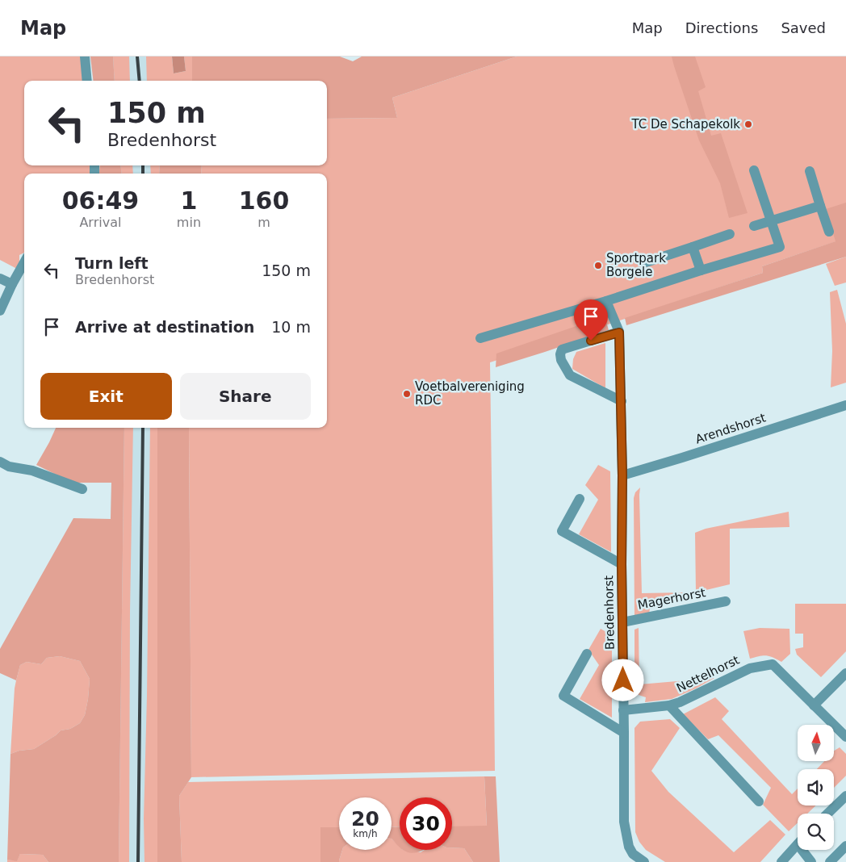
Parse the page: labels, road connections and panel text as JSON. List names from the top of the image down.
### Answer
{
  "streets": {
    "street": [
      "Arendshorst",
      "Magerhorst",
      "Bredenhorst",
      "Nettelhorst"
    ]
  },
  "crossings": [
    ["Arendshorst", "Bredenhorst"],
    ["Magerhorst", "Bredenhorst"],
    ["Bredenhorst", "Nettelhorst"]
  ],
  "places": ["TC De Schapekolk", "Sportpark Borgele", "Voetbalvereniging RDC"],
  "north": "top",
  "page": {
    "header": "Map",
    "nav": ["Map", "Directions", "Saved"],
    "turn": ["150 m", "Bredenhorst"],
    "eta": [
      "06:49",
      "Arrival",
      "1",
      "min",
      "160",
      "m"
    ],
    "list": [
      {
        "name": "Turn left",
        "note": "Bredenhorst",
        "value": "150 m"
      },
      {
        "name": "Arrive at destination",
        "value": "10 m"
      }
    ],
    "buttons": ["Exit", "Share"],
    "speed": "20 km/h",
    "limit": "30"
  }
}
